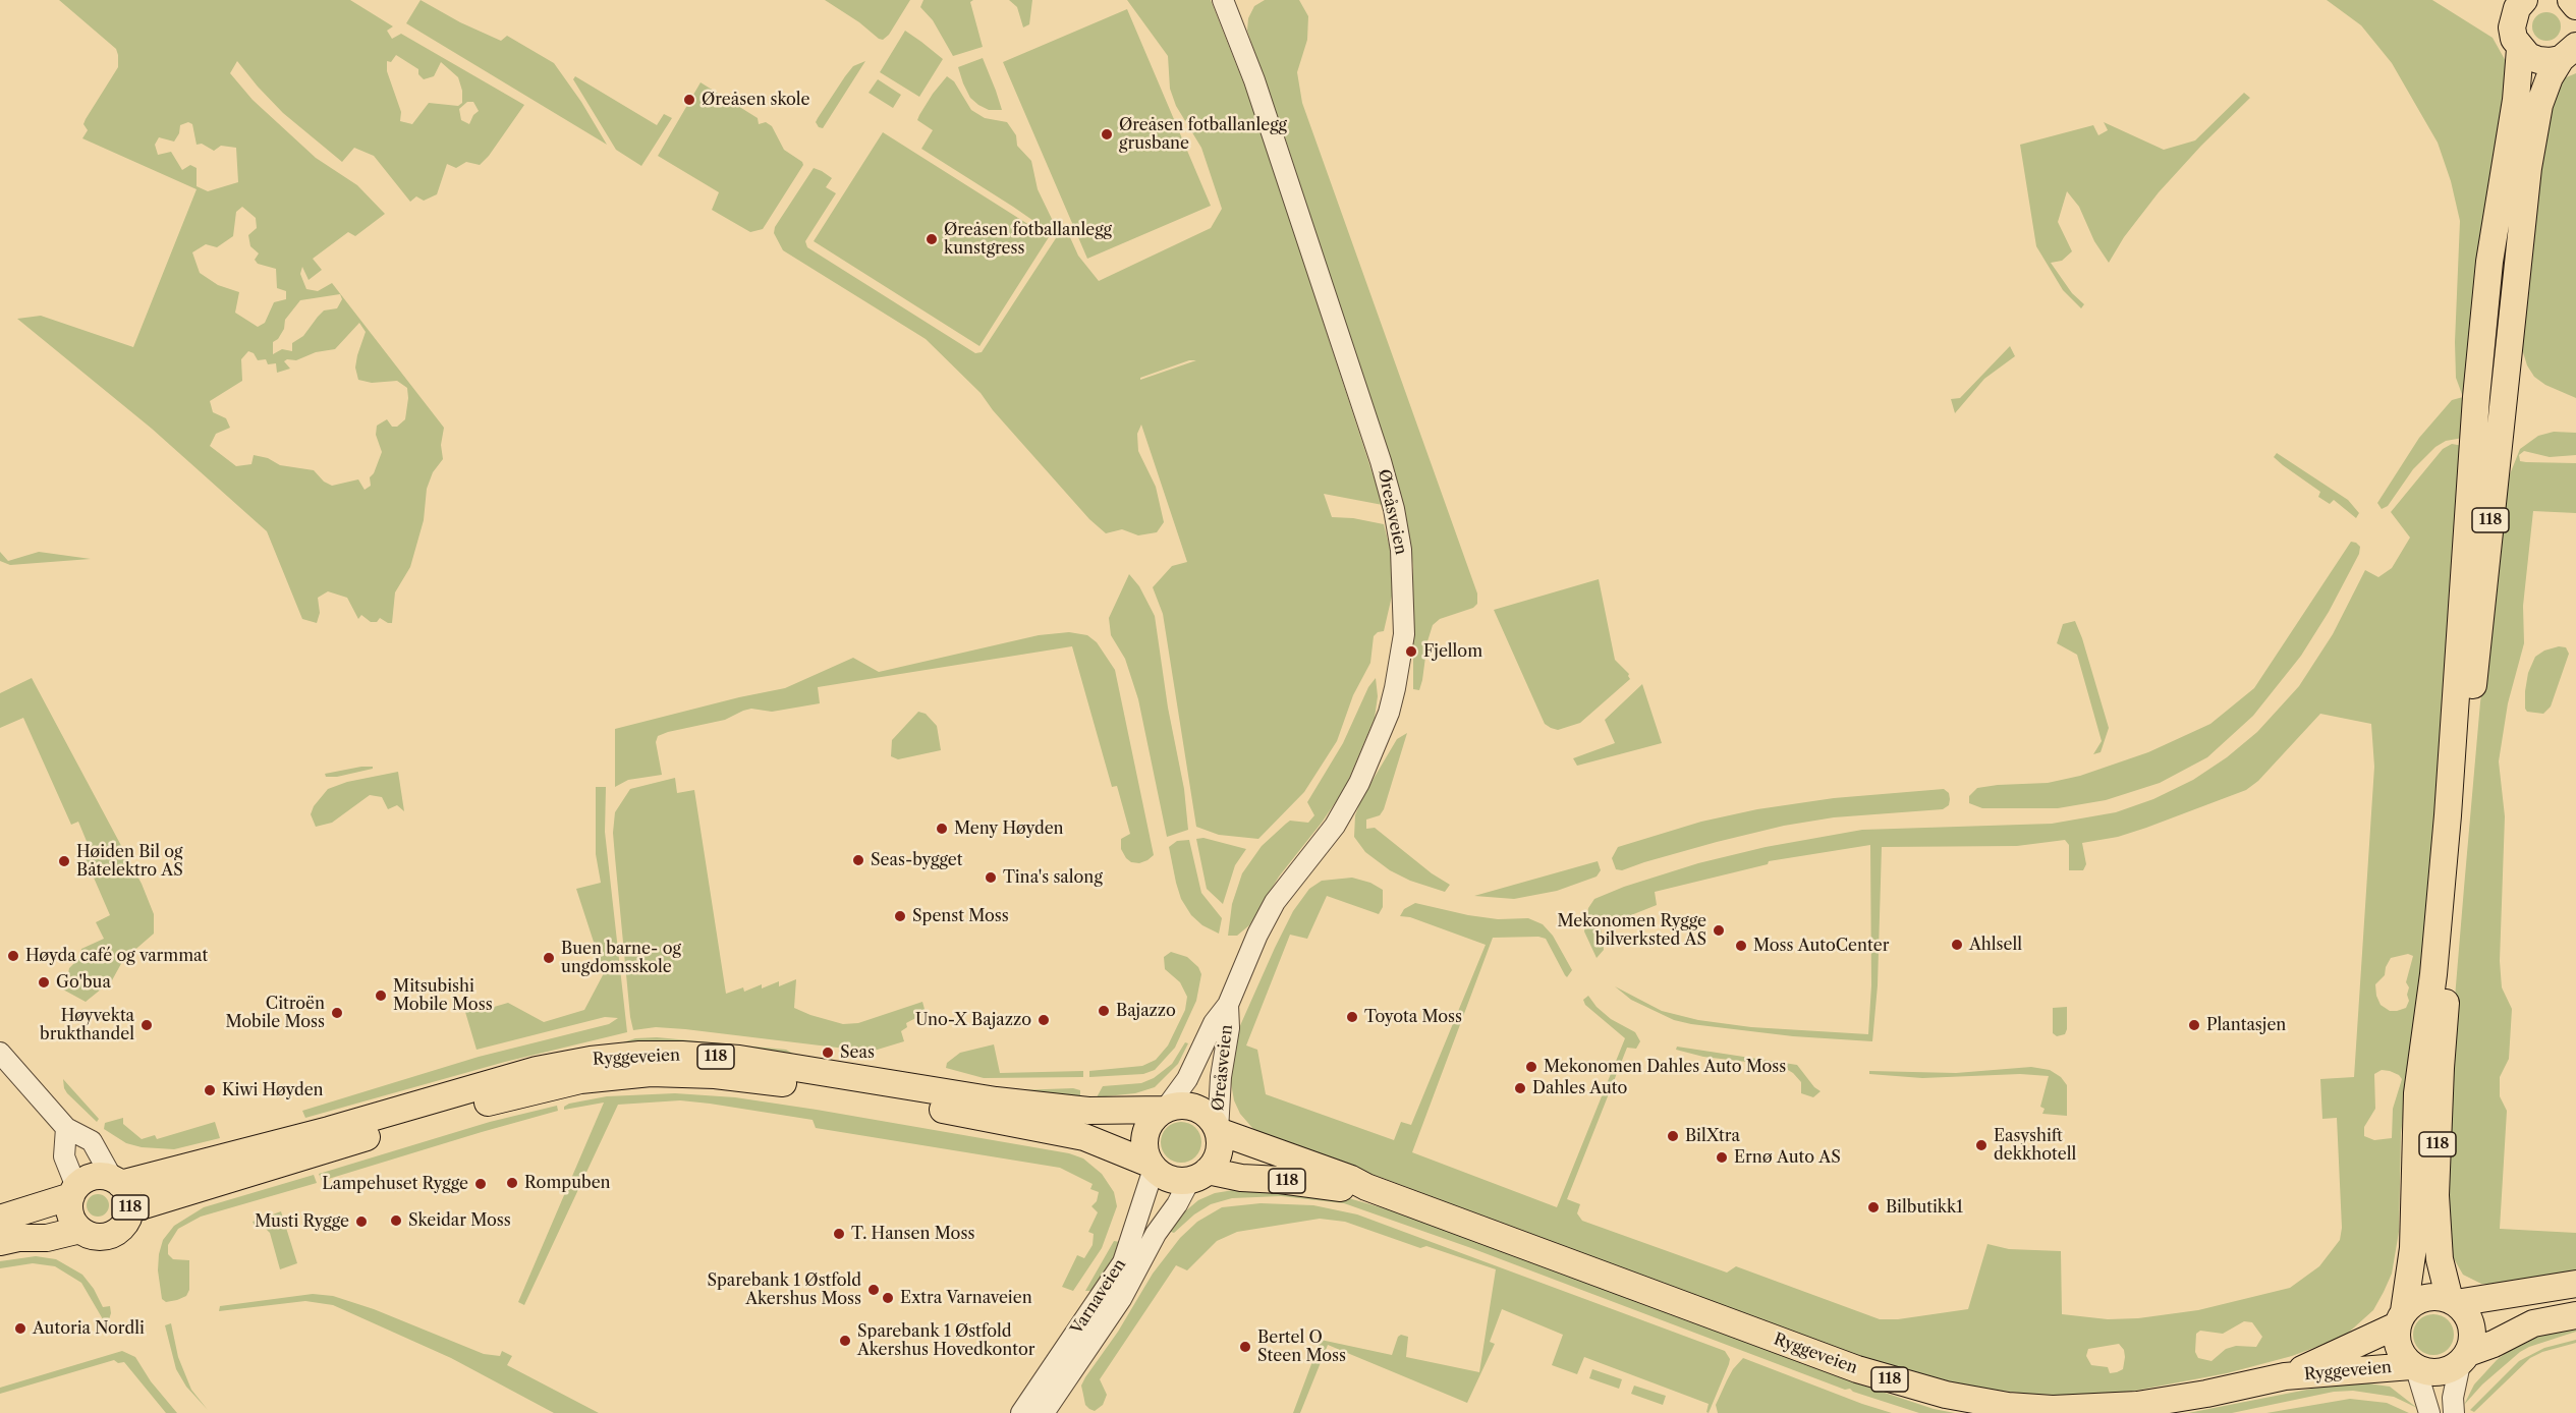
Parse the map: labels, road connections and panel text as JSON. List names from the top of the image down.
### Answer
{
  "streets": {
    "main road": ["118", "Ryggeveien"],
    "street": ["Øreåsveien", "Varnaveien"]
  },
  "crossings": [
    ["Øreåsveien", "118"],
    ["Øreåsveien", "Ryggeveien"],
    ["Øreåsveien", "Varnaveien"],
    ["118", "Ryggeveien"],
    ["118", "Varnaveien"],
    ["Ryggeveien", "Varnaveien"]
  ],
  "places": [
    "Øreåsen skole",
    "Øreåsen fotballanlegg grusbane",
    "Øreåsen fotballanlegg kunstgress",
    "Fjellom",
    "Meny Høyden",
    "Seas-bygget",
    "Høiden Bil og Båtelektro AS",
    "Tina's salong",
    "Spenst Moss",
    "Mekonomen Rygge bilverksted AS",
    "Ahlsell",
    "Moss AutoCenter",
    "Høyda café og varmmat",
    "Buen barne- og ungdomsskole",
    "Go'bua",
    "Mitsubishi Mobile Moss",
    "Bajazzo",
    "Citroën Mobile Moss",
    "Toyota Moss",
    "Uno-X Bajazzo",
    "Høyvekta brukthandel",
    "Plantasjen",
    "Seas",
    "Mekonomen Dahles Auto Moss",
    "Dahles Auto",
    "Kiwi Høyden",
    "BilXtra",
    "Easyshift dekkhotell",
    "Ernø Auto AS",
    "Rompuben",
    "Lampehuset Rygge",
    "Bilbutikk1",
    "Skeidar Moss",
    "Musti Rygge",
    "T. Hansen Moss",
    "Sparebank 1 Østfold Akershus Moss",
    "Extra Varnaveien",
    "Autoria Nordli",
    "Sparebank 1 Østfold Akershus Hovedkontor",
    "Bertel O Steen Moss"
  ]
}
